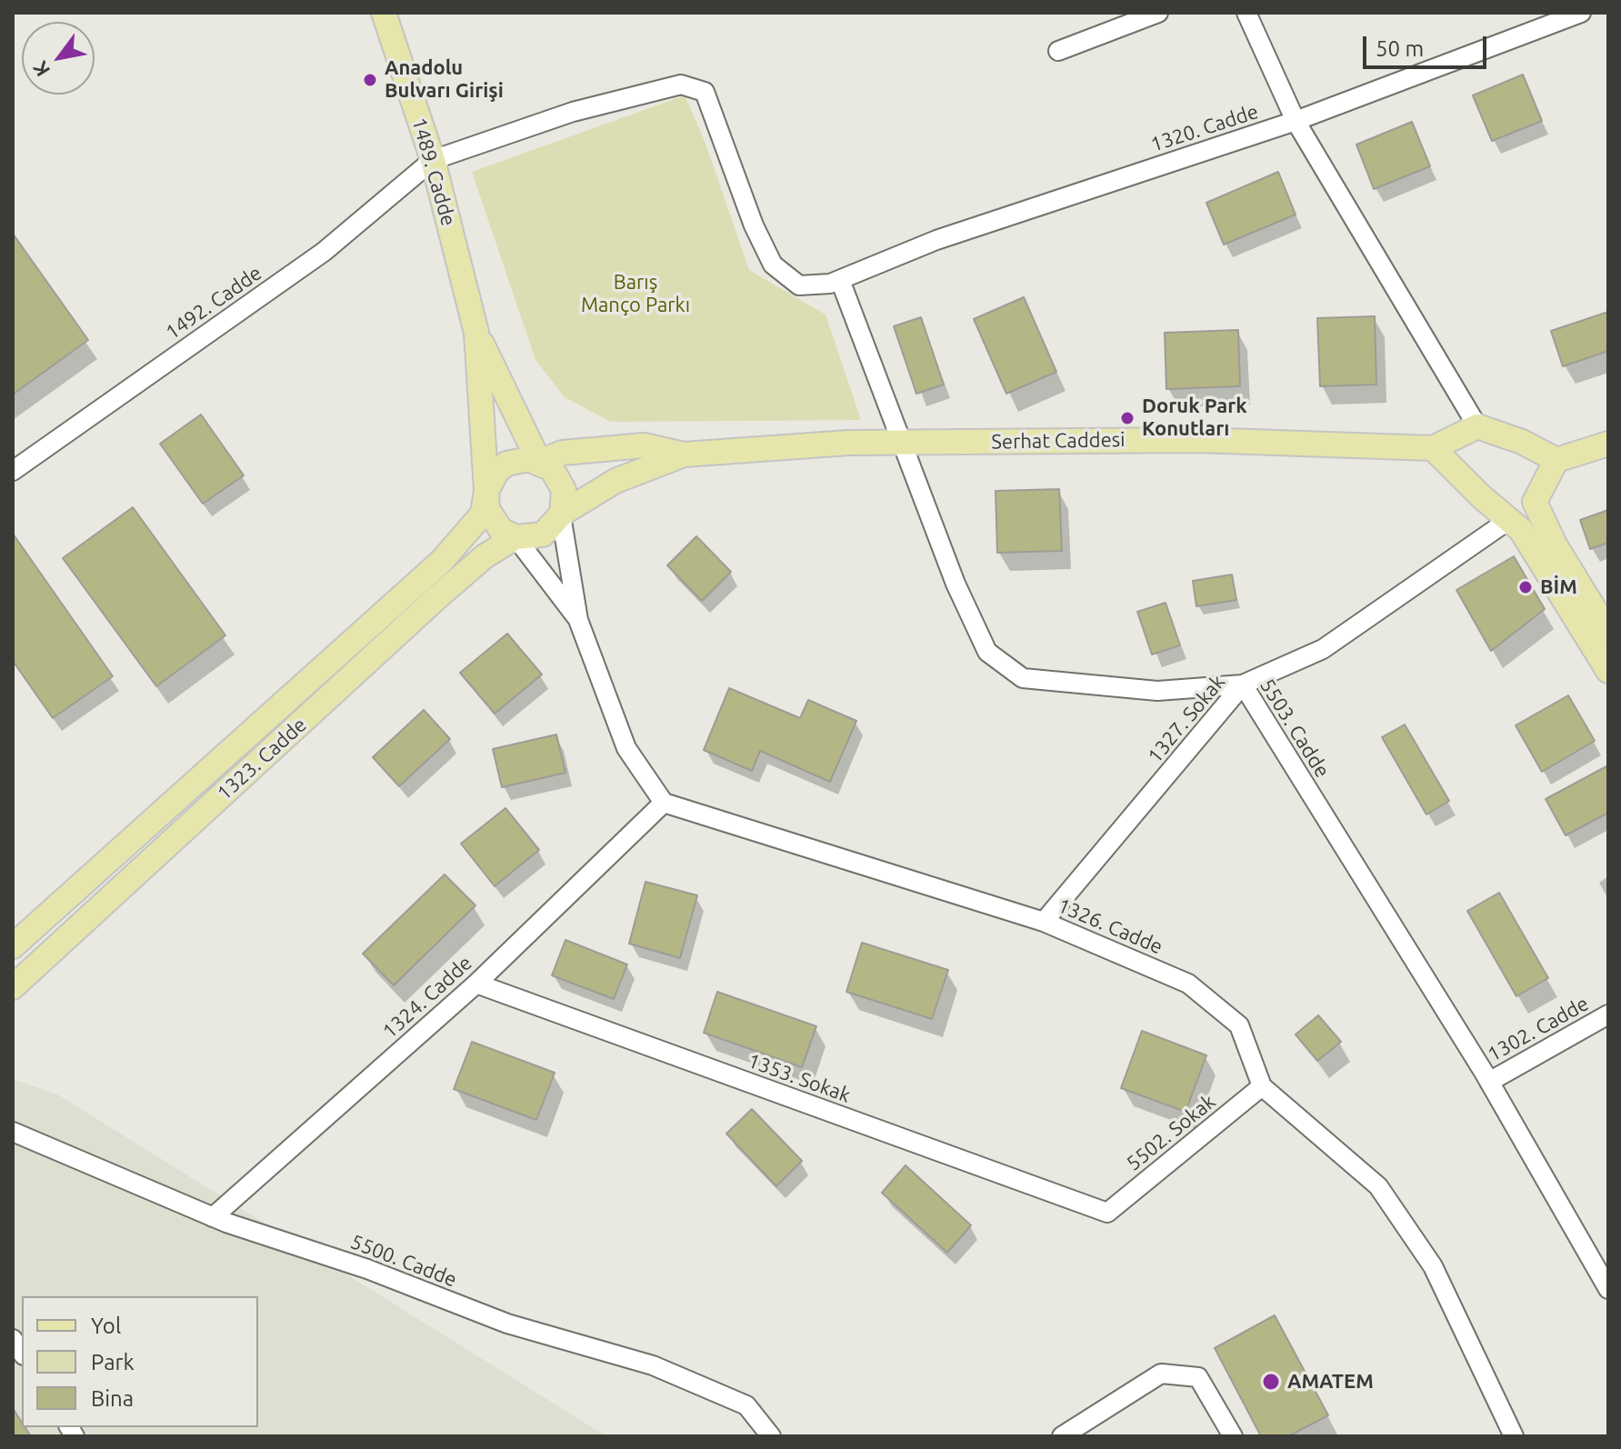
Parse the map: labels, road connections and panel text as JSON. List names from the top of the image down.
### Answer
{
  "streets": {
    "main road": ["1489. Cadde", "Serhat Caddesi", "1323. Cadde"],
    "street": [
      "1320. Cadde",
      "1492. Cadde",
      "1327. Sokak",
      "5503. Cadde",
      "1326. Cadde",
      "1324. Cadde",
      "1302. Cadde",
      "1353. Sokak",
      "5502. Sokak",
      "5500. Cadde"
    ]
  },
  "crossings": [
    ["1320. Cadde", "1489. Cadde"],
    ["1320. Cadde", "1492. Cadde"],
    ["1320. Cadde", "5503. Cadde"],
    ["1489. Cadde", "1492. Cadde"],
    ["1489. Cadde", "1323. Cadde"],
    ["Serhat Caddesi", "5503. Cadde"],
    ["1327. Sokak", "5503. Cadde"],
    ["1327. Sokak", "1326. Cadde"],
    ["5503. Cadde", "1302. Cadde"],
    ["1326. Cadde", "1324. Cadde"],
    ["1326. Cadde", "5502. Sokak"],
    ["1324. Cadde", "1353. Sokak"],
    ["1324. Cadde", "5500. Cadde"],
    ["1353. Sokak", "5502. Sokak"]
  ],
  "parks": ["Barış Manço Parkı"],
  "places": [
    "Anadolu Bulvarı Girişi",
    "Doruk Park Konutları",
    "BİM",
    "AMATEM"
  ],
  "legend": ["Yol", "Park", "Bina"],
  "scale_bar": "50 m",
  "north": "bottom left"
}
